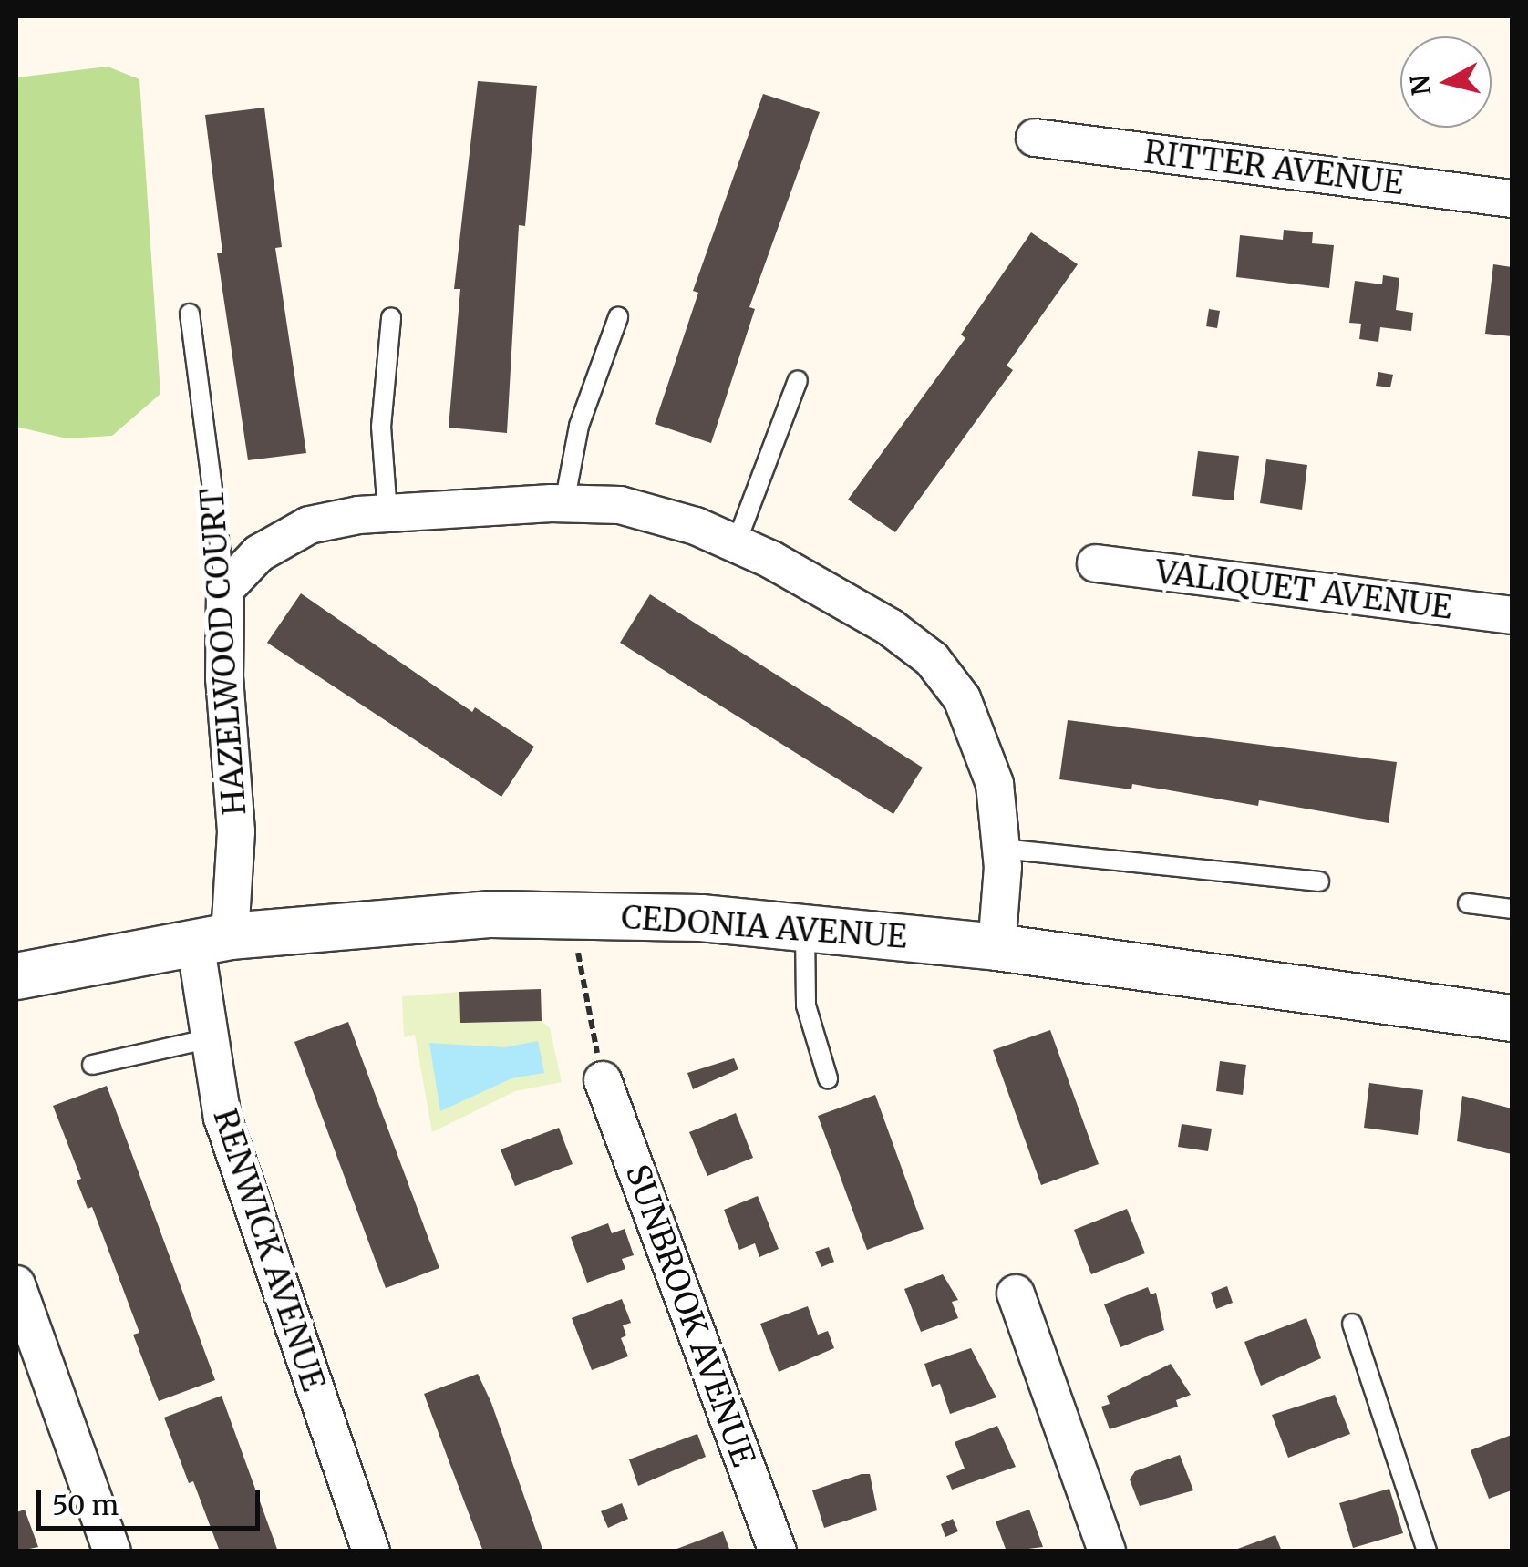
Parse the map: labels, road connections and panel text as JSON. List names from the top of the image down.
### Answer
{
  "streets": {
    "street": [
      "RITTER AVENUE",
      "VALIQUET AVENUE",
      "HAZELWOOD COURT",
      "CEDONIA AVENUE",
      "RENWICK AVENUE",
      "SUNBROOK AVENUE"
    ]
  },
  "crossings": [
    ["HAZELWOOD COURT", "CEDONIA AVENUE"],
    ["HAZELWOOD COURT", "RENWICK AVENUE"],
    ["CEDONIA AVENUE", "RENWICK AVENUE"]
  ],
  "scale_bar": "50 m",
  "north": "left"
}
